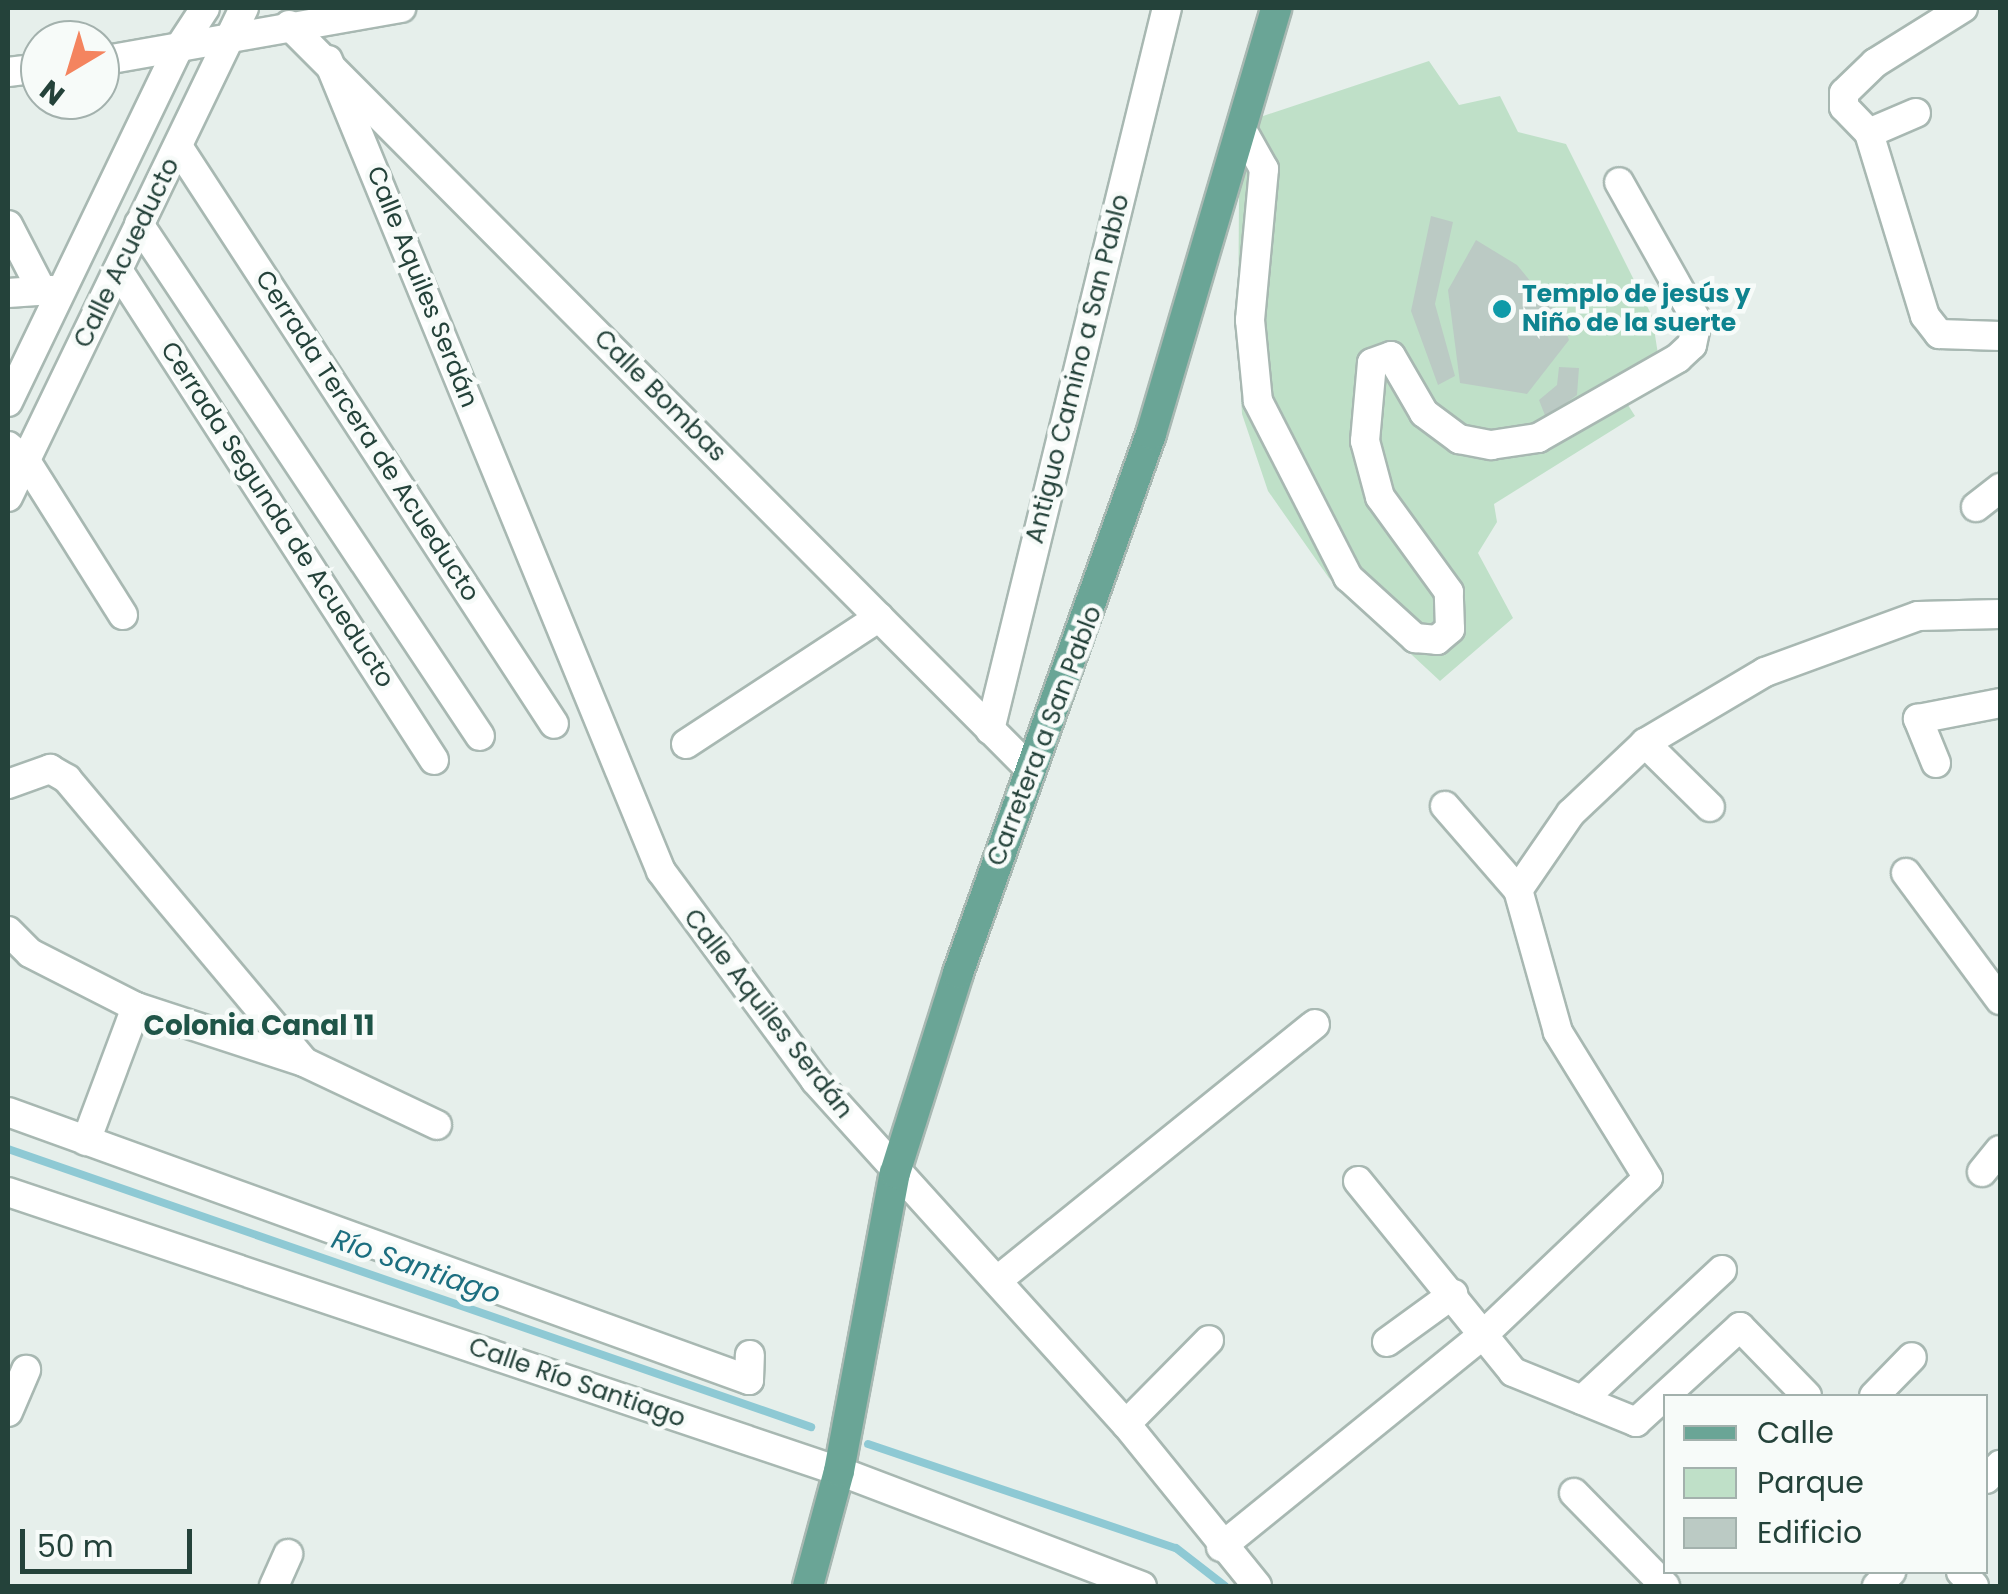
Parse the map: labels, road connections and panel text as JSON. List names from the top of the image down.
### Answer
{
  "streets": {
    "main road": ["Carretera a San Pablo"],
    "street": [
      "Calle Acueducto",
      "Calle Aquiles Serdán",
      "Antiguo Camino a San Pablo",
      "Calle Bombas",
      "Cerrada Tercera de Acueducto",
      "Cerrada Segunda de Acueducto",
      "Calle Río Santiago"
    ]
  },
  "crossings": [
    ["Calle Acueducto", "Cerrada Tercera de Acueducto"],
    ["Calle Acueducto", "Cerrada Segunda de Acueducto"],
    ["Calle Aquiles Serdán", "Calle Bombas"],
    ["Calle Aquiles Serdán", "Carretera a San Pablo"],
    ["Antiguo Camino a San Pablo", "Calle Bombas"],
    ["Calle Bombas", "Carretera a San Pablo"],
    ["Carretera a San Pablo", "Calle Río Santiago"]
  ],
  "districts": ["Colonia Canal 11"],
  "water": ["Río Santiago"],
  "places": ["Templo de jesús y Niño de la suerte"],
  "legend": ["Calle", "Parque", "Edificio"],
  "scale_bar": "50 m",
  "north": "bottom left"
}
